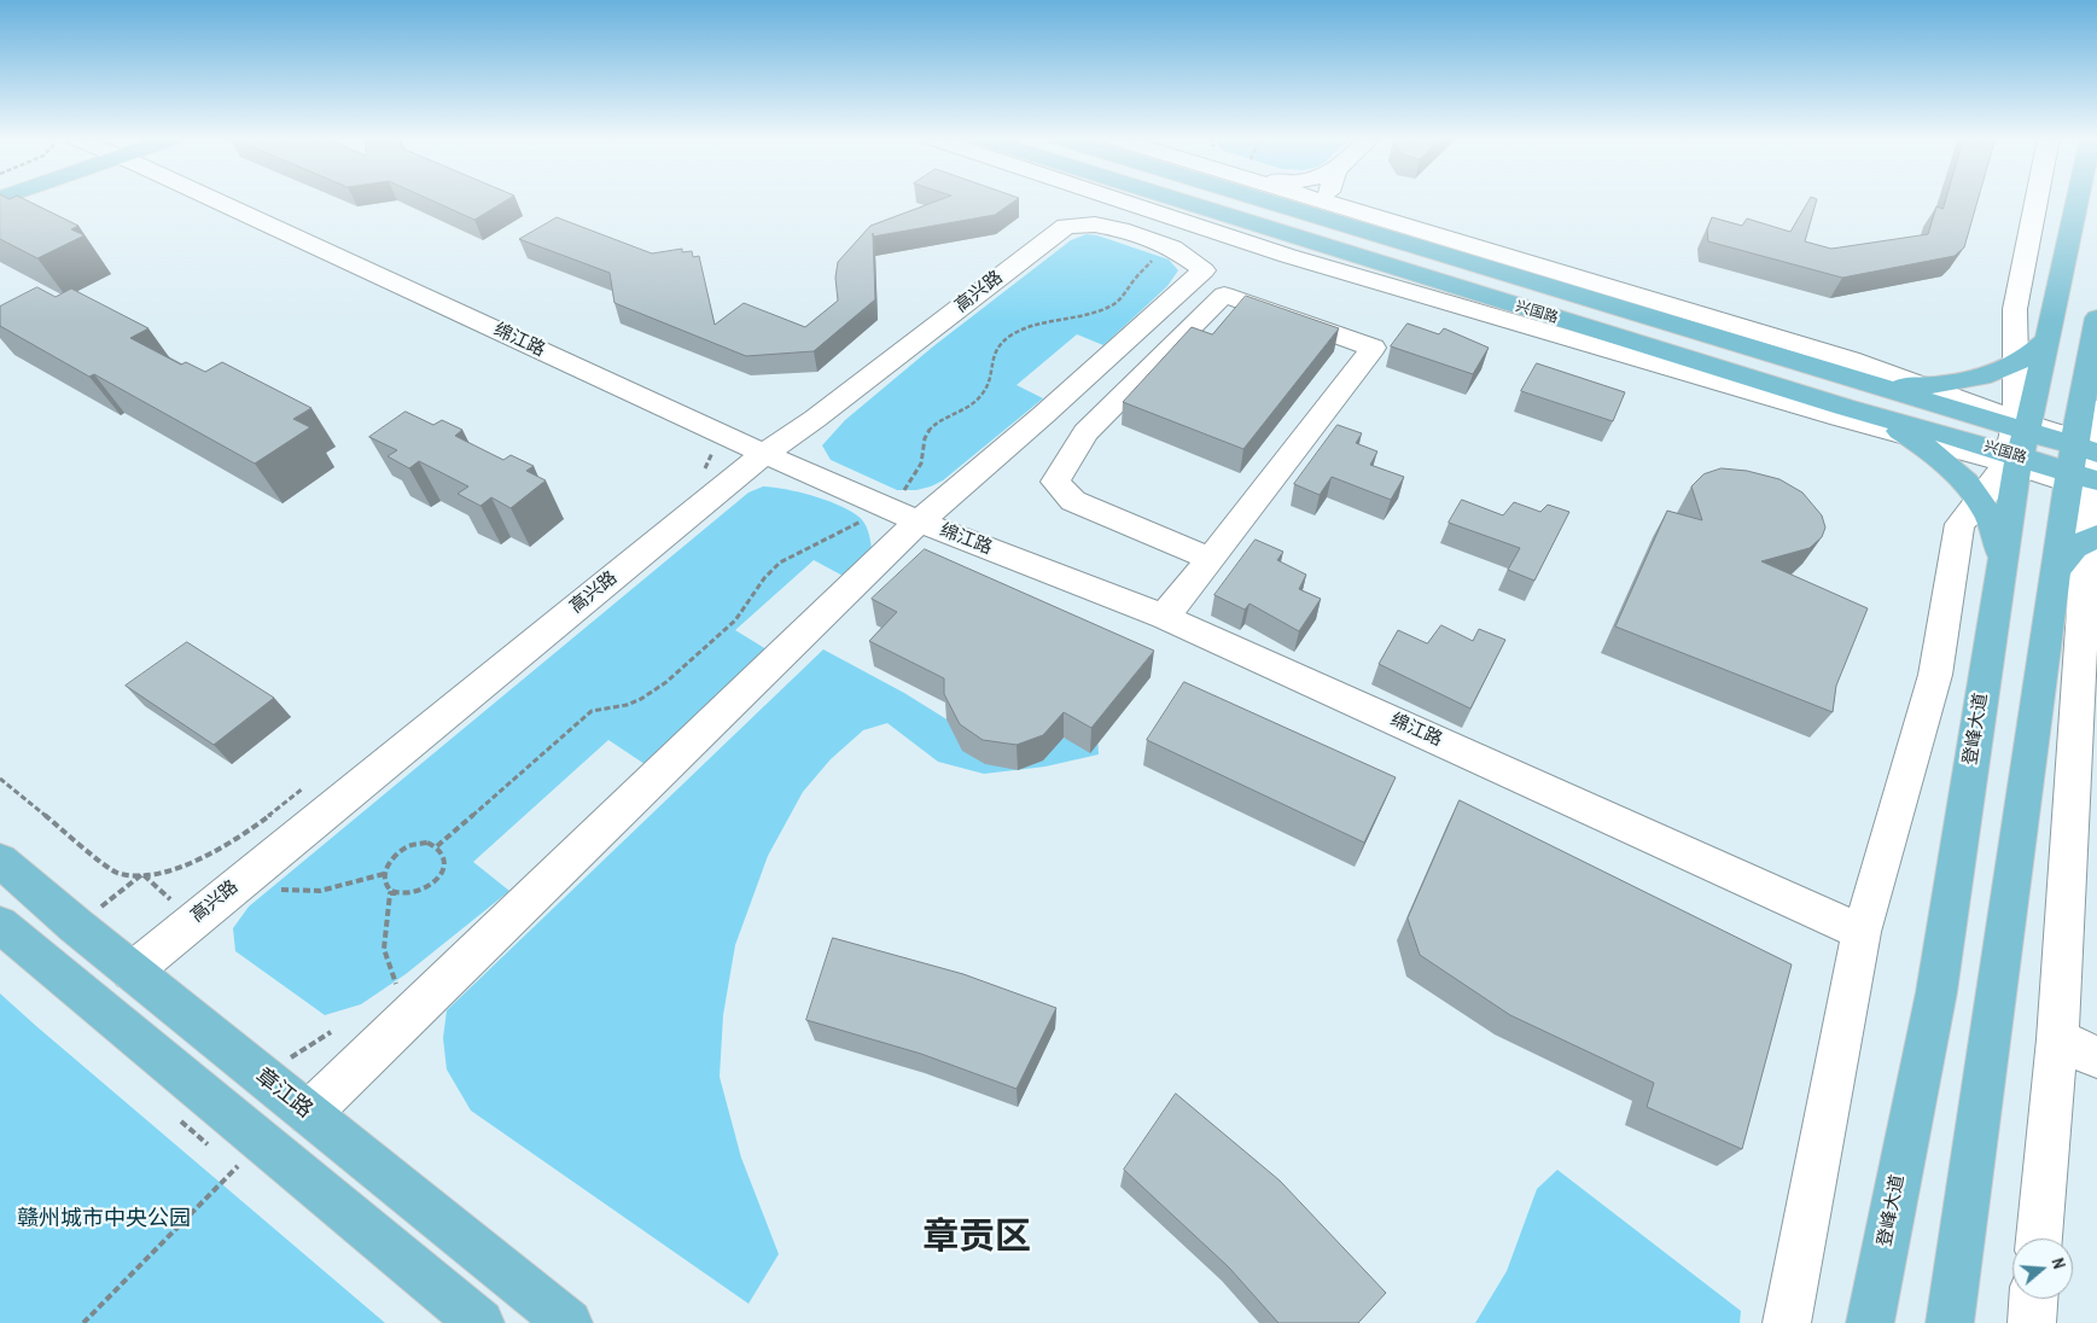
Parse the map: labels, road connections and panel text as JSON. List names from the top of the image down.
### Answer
{
  "streets": {
    "main road": ["兴国路", "登峰大道", "章江路"],
    "street": ["高兴路", "绵江路"]
  },
  "crossings": [
    ["高兴路", "绵江路"],
    ["高兴路", "章江路"],
    ["兴国路", "登峰大道"]
  ],
  "districts": ["章贡区"],
  "parks": ["赣州城市中央公园"],
  "north": "right"
}
